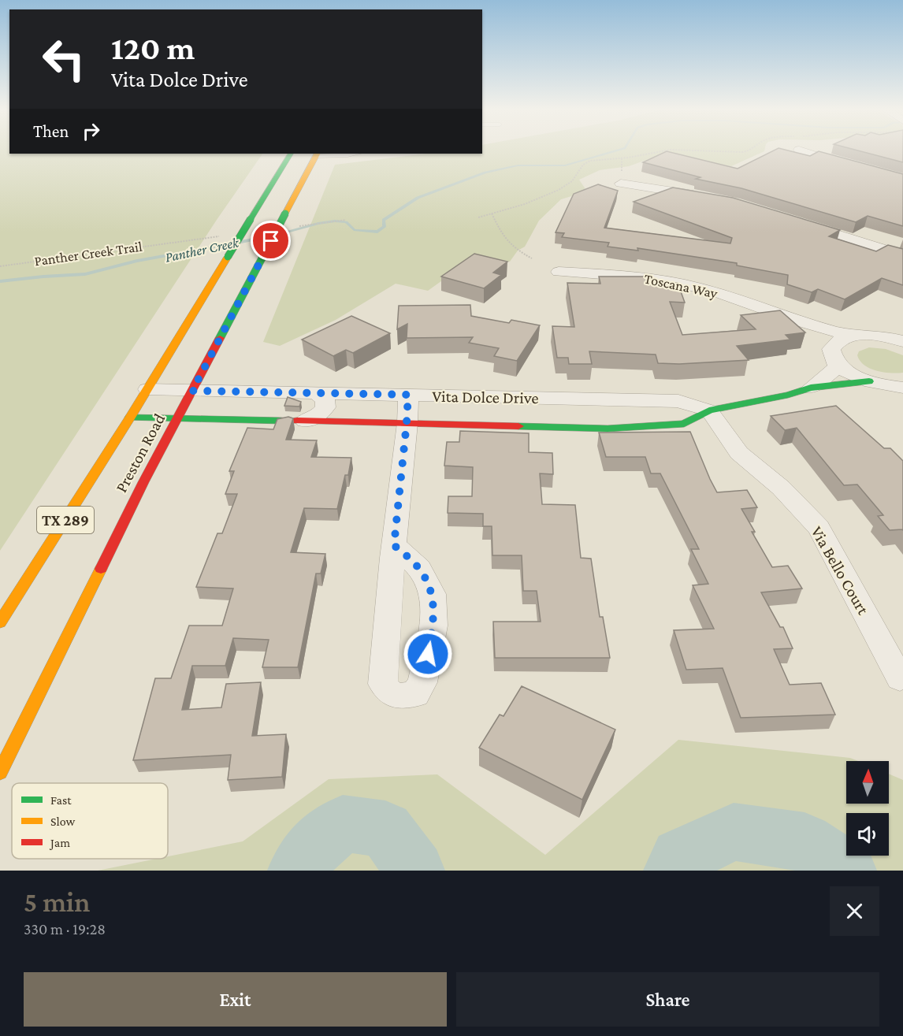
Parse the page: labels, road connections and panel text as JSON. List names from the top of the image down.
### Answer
{
  "streets": {
    "main road": ["Vita Dolce Drive", "Preston Road", "TX 289"],
    "street": ["Toscana Way", "Via Bello Court"],
    "path": ["Panther Creek Trail"]
  },
  "crossings": [
    ["Toscana Way", "Vita Dolce Drive"],
    ["Vita Dolce Drive", "Preston Road"],
    ["Vita Dolce Drive", "Via Bello Court"]
  ],
  "water": ["Panther Creek"],
  "legend": ["Fast", "Slow", "Jam"],
  "north": "top",
  "page": {
    "turn": ["120 m", "Vita Dolce Drive"],
    "then": "Then",
    "heading": ["5 min", "330 m · 19:28"],
    "buttons": ["Exit", "Share"]
  }
}
